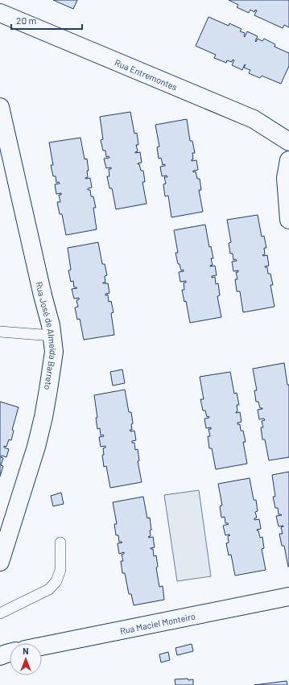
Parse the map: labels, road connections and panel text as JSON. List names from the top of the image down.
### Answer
{
  "streets": {
    "street": ["Rua Entremontes", "Rua José de Almeida Barreto", "Rua Maciel Monteiro"]
  },
  "scale_bar": "20 m",
  "north": "top"
}
